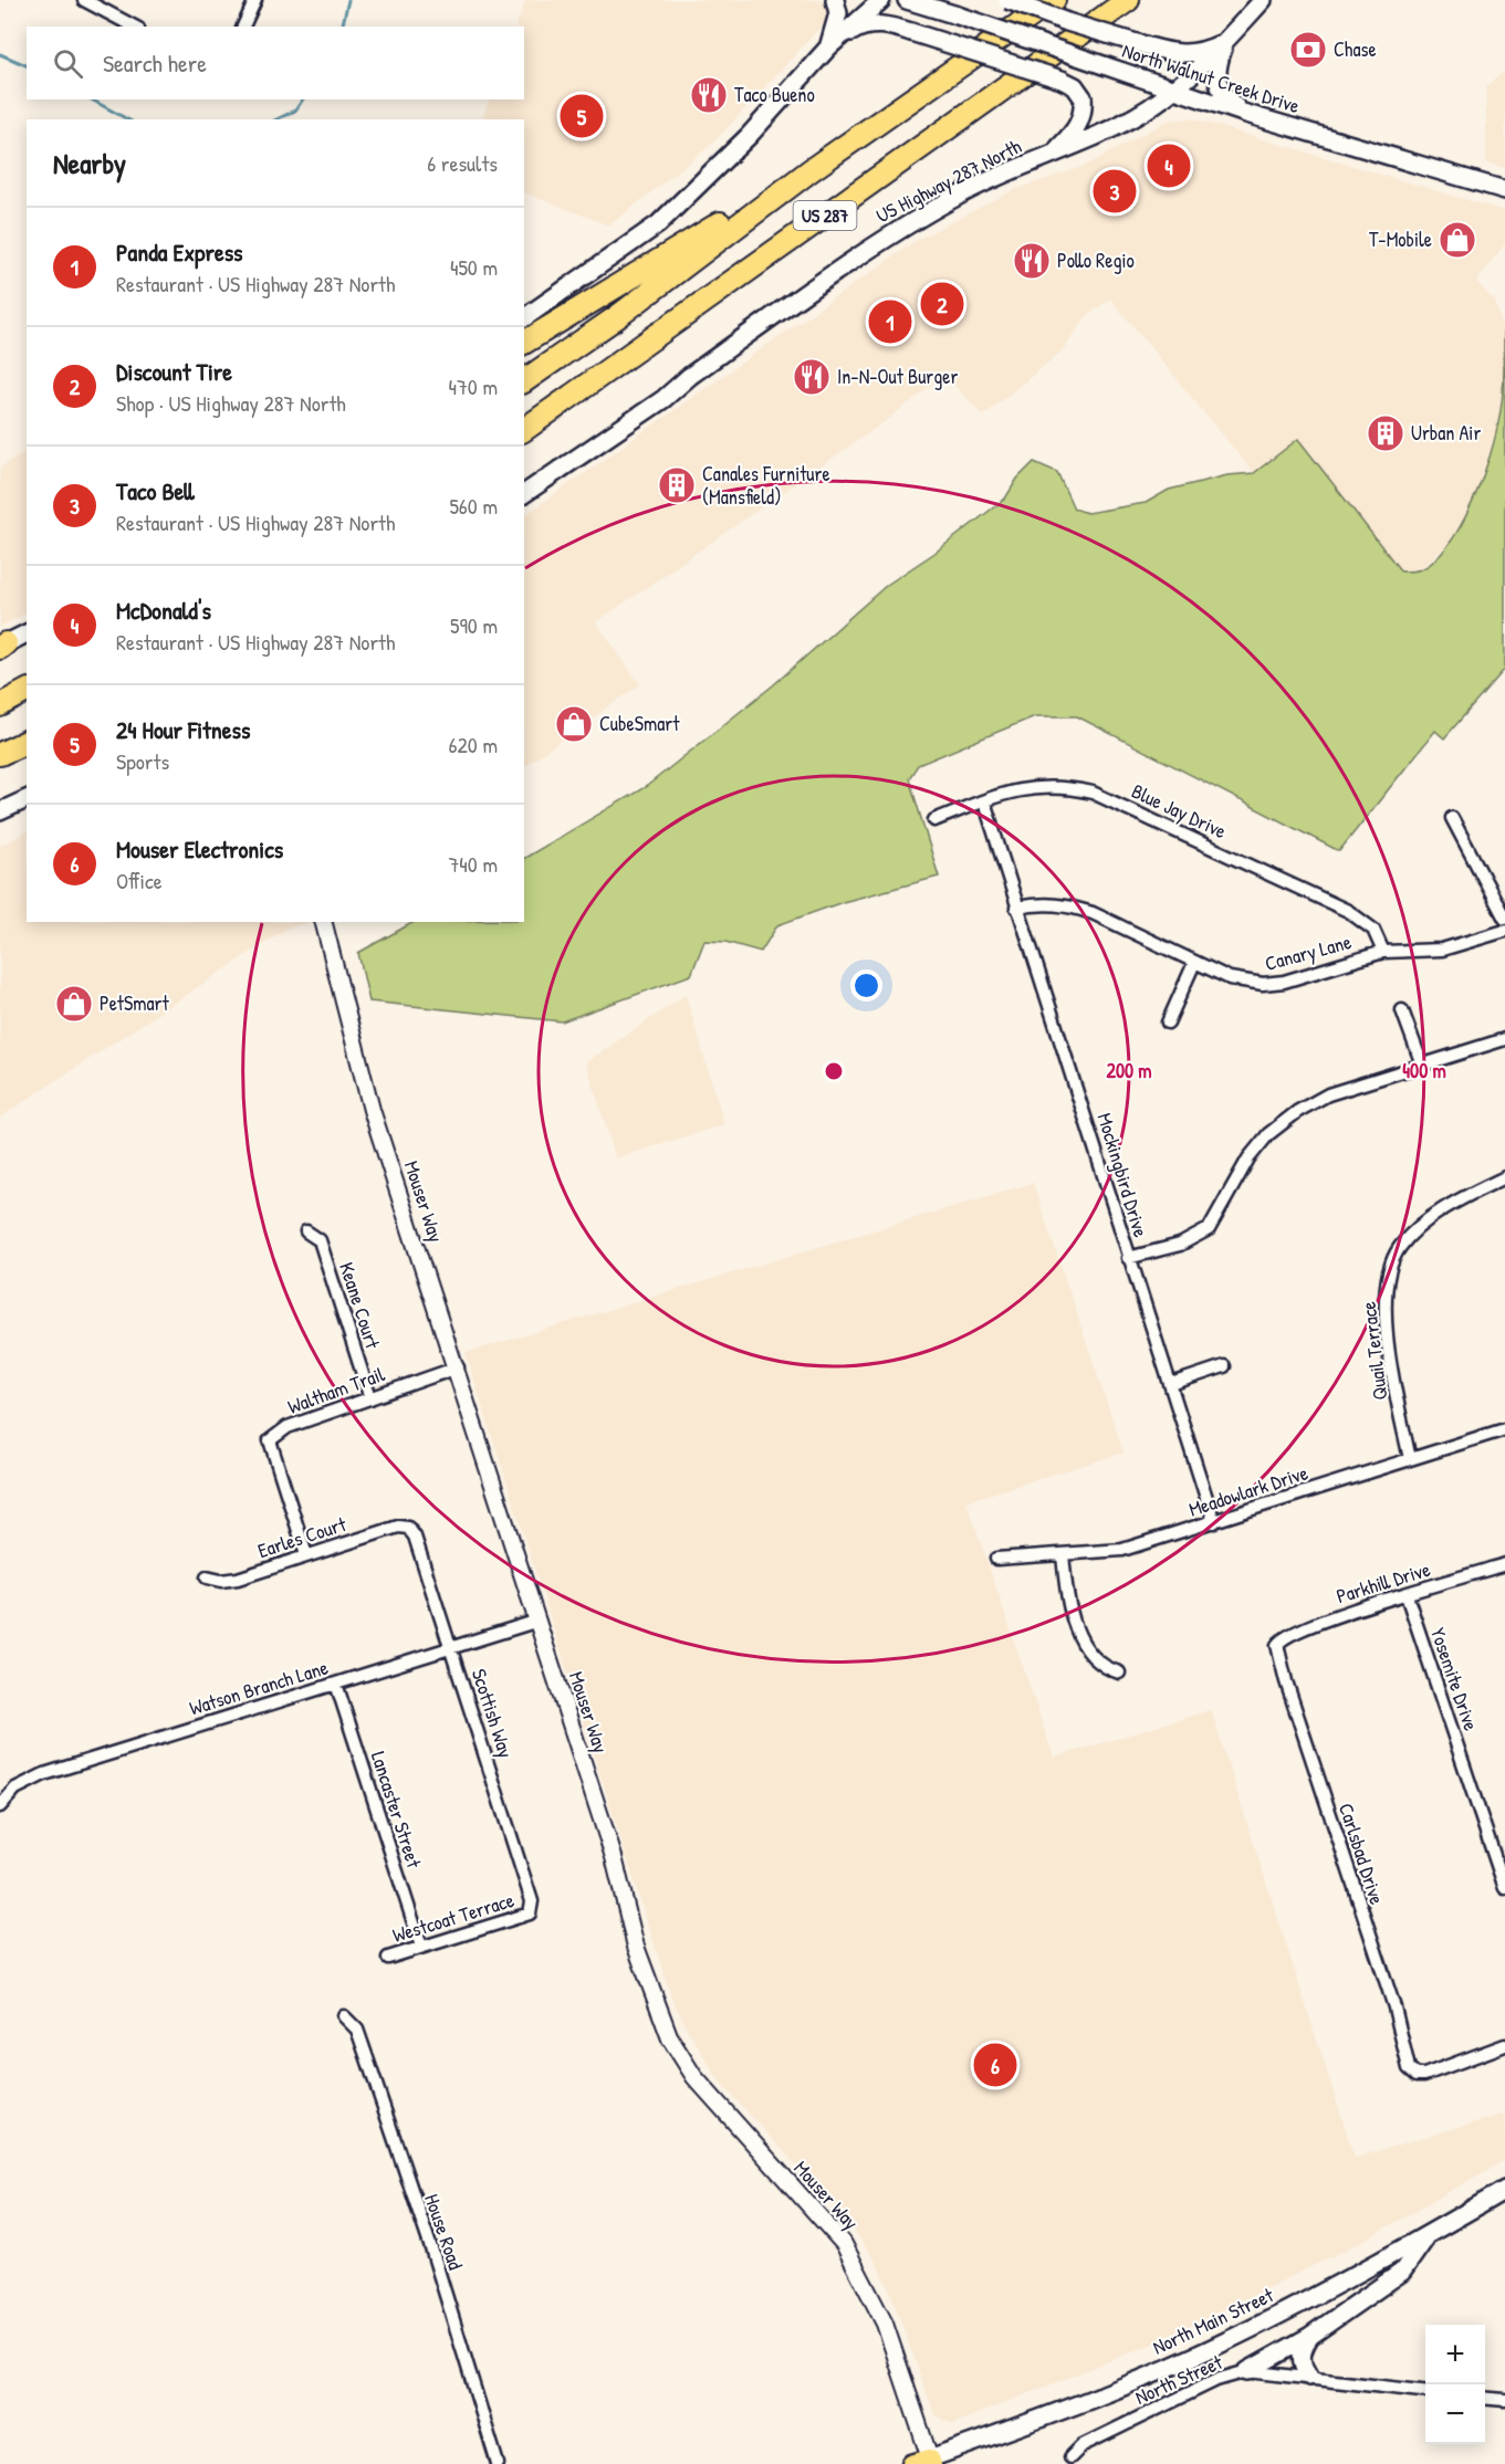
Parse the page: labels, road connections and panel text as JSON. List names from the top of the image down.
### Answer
{
  "streets": {
    "highway": ["US 287"],
    "main road": ["North Walnut Creek Drive", "US Highway 287 North", "North Main Street"],
    "street": [
      "Blue Jay Drive",
      "Canary Lane",
      "Mockingbird Drive",
      "Mouser Way",
      "Keane Court",
      "Quail Terrace",
      "Waltham Trail",
      "Meadowlark Drive",
      "Earles Court",
      "Parkhill Drive",
      "Yosemite Drive",
      "Watson Branch Lane",
      "Scottish Way",
      "Lancaster Street",
      "Carlsbad Drive",
      "Westcoat Terrace",
      "House Road",
      "North Street"
    ]
  },
  "crossings": [
    ["North Walnut Creek Drive", "US Highway 287 North"],
    ["Blue Jay Drive", "Canary Lane"],
    ["Blue Jay Drive", "Mockingbird Drive"],
    ["Canary Lane", "Mockingbird Drive"],
    ["Mockingbird Drive", "Meadowlark Drive"],
    ["Mouser Way", "Waltham Trail"],
    ["Mouser Way", "Watson Branch Lane"],
    ["Mouser Way", "North Main Street"],
    ["Keane Court", "Waltham Trail"],
    ["Quail Terrace", "Meadowlark Drive"],
    ["Waltham Trail", "Earles Court"],
    ["Earles Court", "Scottish Way"],
    ["Parkhill Drive", "Yosemite Drive"],
    ["Parkhill Drive", "Carlsbad Drive"],
    ["Watson Branch Lane", "Scottish Way"],
    ["Watson Branch Lane", "Lancaster Street"],
    ["Scottish Way", "Westcoat Terrace"],
    ["Lancaster Street", "Westcoat Terrace"]
  ],
  "places": {
    "bank": ["Chase"],
    "restaurant": ["Taco Bueno", "Pollo Regio", "In-N-Out Burger"],
    "shop": ["T-Mobile", "CubeSmart", "PetSmart"],
    "building": ["Urban Air", "Canales Furniture (Mansfield)"]
  },
  "page": {
    "search": "Search here",
    "pins": [
      "5",
      "4",
      "3",
      "2",
      "1",
      "6"
    ],
    "heading": ["Nearby", "6 results"],
    "list": [
      {
        "mark": "1",
        "name": "Panda Express",
        "note": "Restaurant · US Highway 287 North",
        "value": "450 m"
      },
      {
        "mark": "2",
        "name": "Discount Tire",
        "note": "Shop · US Highway 287 North",
        "value": "470 m"
      },
      {
        "mark": "3",
        "name": "Taco Bell",
        "note": "Restaurant · US Highway 287 North",
        "value": "560 m"
      },
      {
        "mark": "4",
        "name": "McDonald's",
        "note": "Restaurant · US Highway 287 North",
        "value": "590 m"
      },
      {
        "mark": "5",
        "name": "24 Hour Fitness",
        "note": "Sports",
        "value": "620 m"
      },
      {
        "mark": "6",
        "name": "Mouser Electronics",
        "note": "Office",
        "value": "740 m"
      }
    ],
    "map_buttons": ["+", "−"]
  },
  "rings": ["200 m", "400 m"]
}
